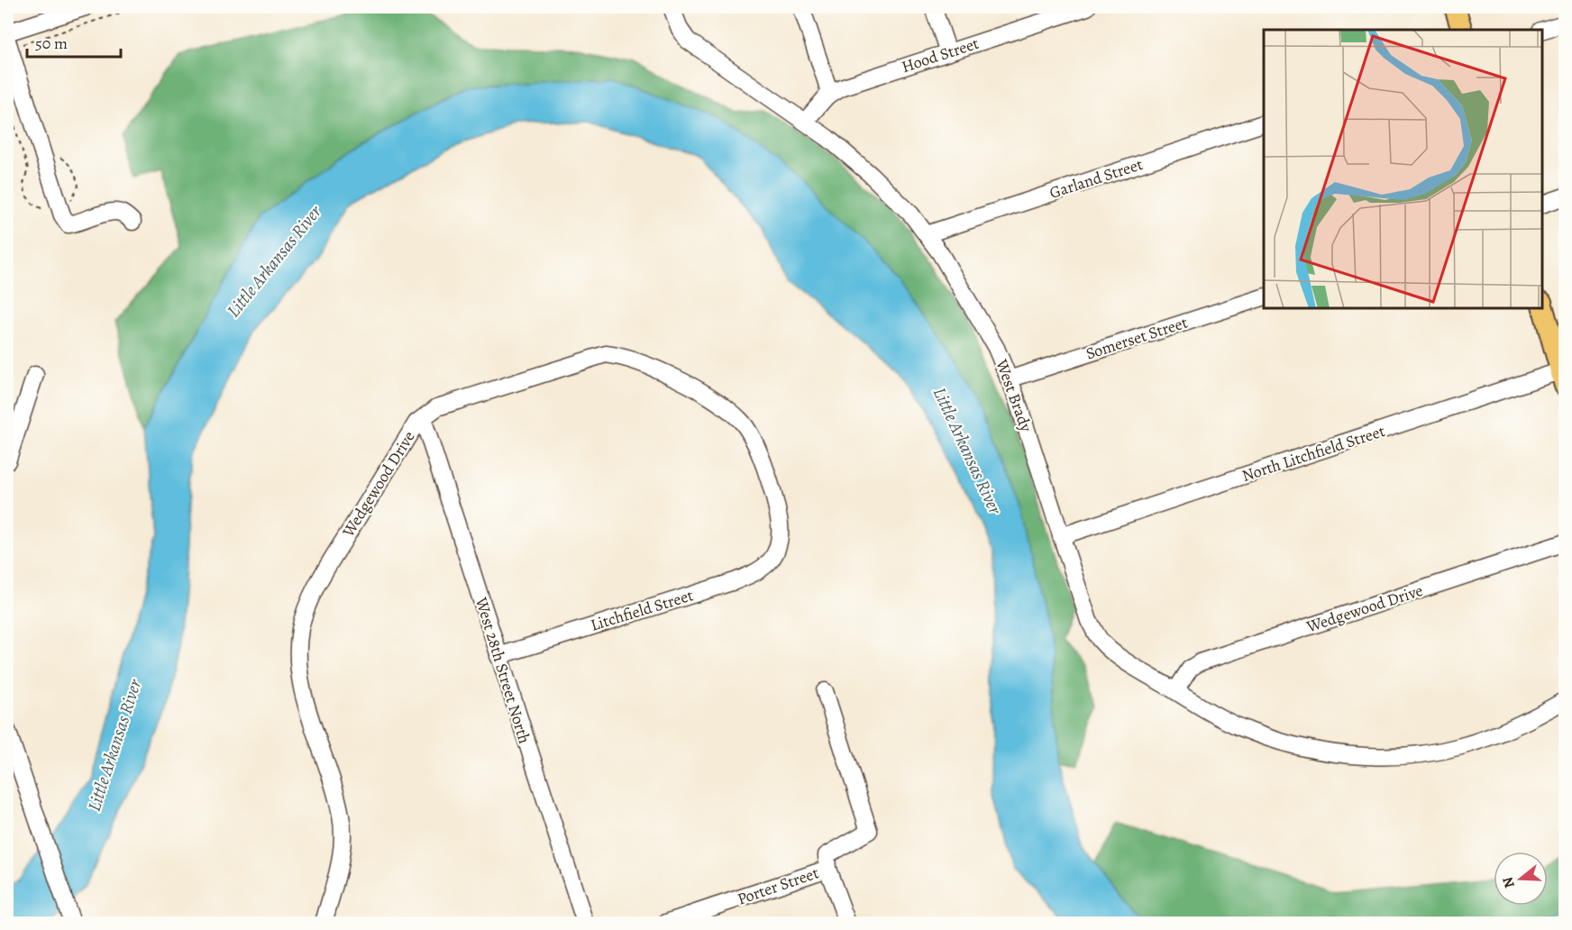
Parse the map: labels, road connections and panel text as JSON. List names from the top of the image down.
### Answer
{
  "streets": {
    "street": [
      "Hood Street",
      "Garland Street",
      "Somerset Street",
      "West Brady",
      "North Litchfield Street",
      "Wedgewood Drive",
      "Litchfield Street",
      "West 28th Street North",
      "Porter Street"
    ]
  },
  "crossings": [
    ["Hood Street", "West Brady"],
    ["Garland Street", "West Brady"],
    ["Somerset Street", "West Brady"],
    ["West Brady", "North Litchfield Street"],
    ["West Brady", "Wedgewood Drive"],
    ["Wedgewood Drive", "Litchfield Street"],
    ["Wedgewood Drive", "West 28th Street North"],
    ["Litchfield Street", "West 28th Street North"]
  ],
  "water": ["Little Arkansas River"],
  "scale_bar": "50 m",
  "north": "left"
}
